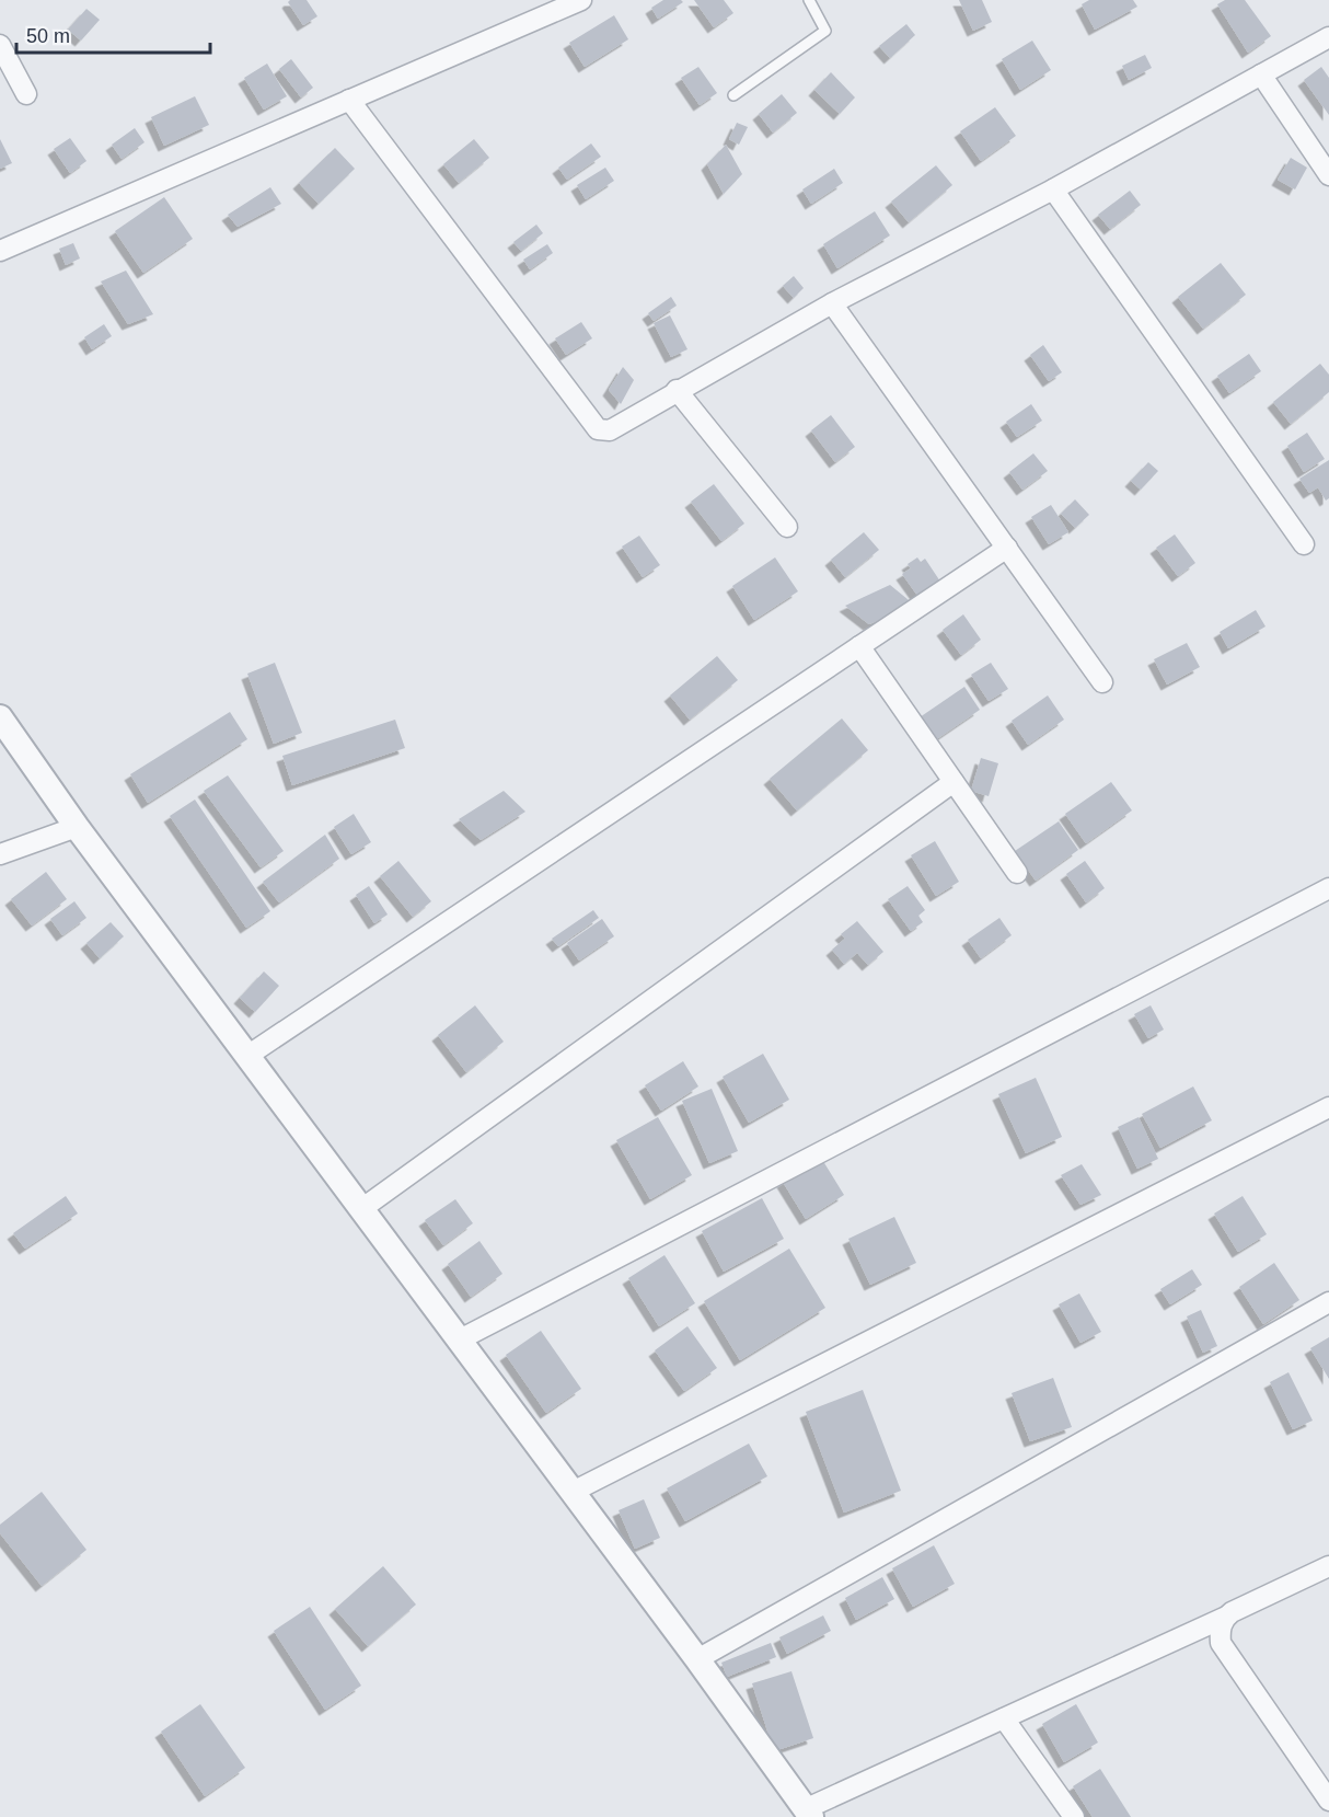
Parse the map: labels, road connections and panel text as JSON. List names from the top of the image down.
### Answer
{
  "scale_bar": "50 m"
}
